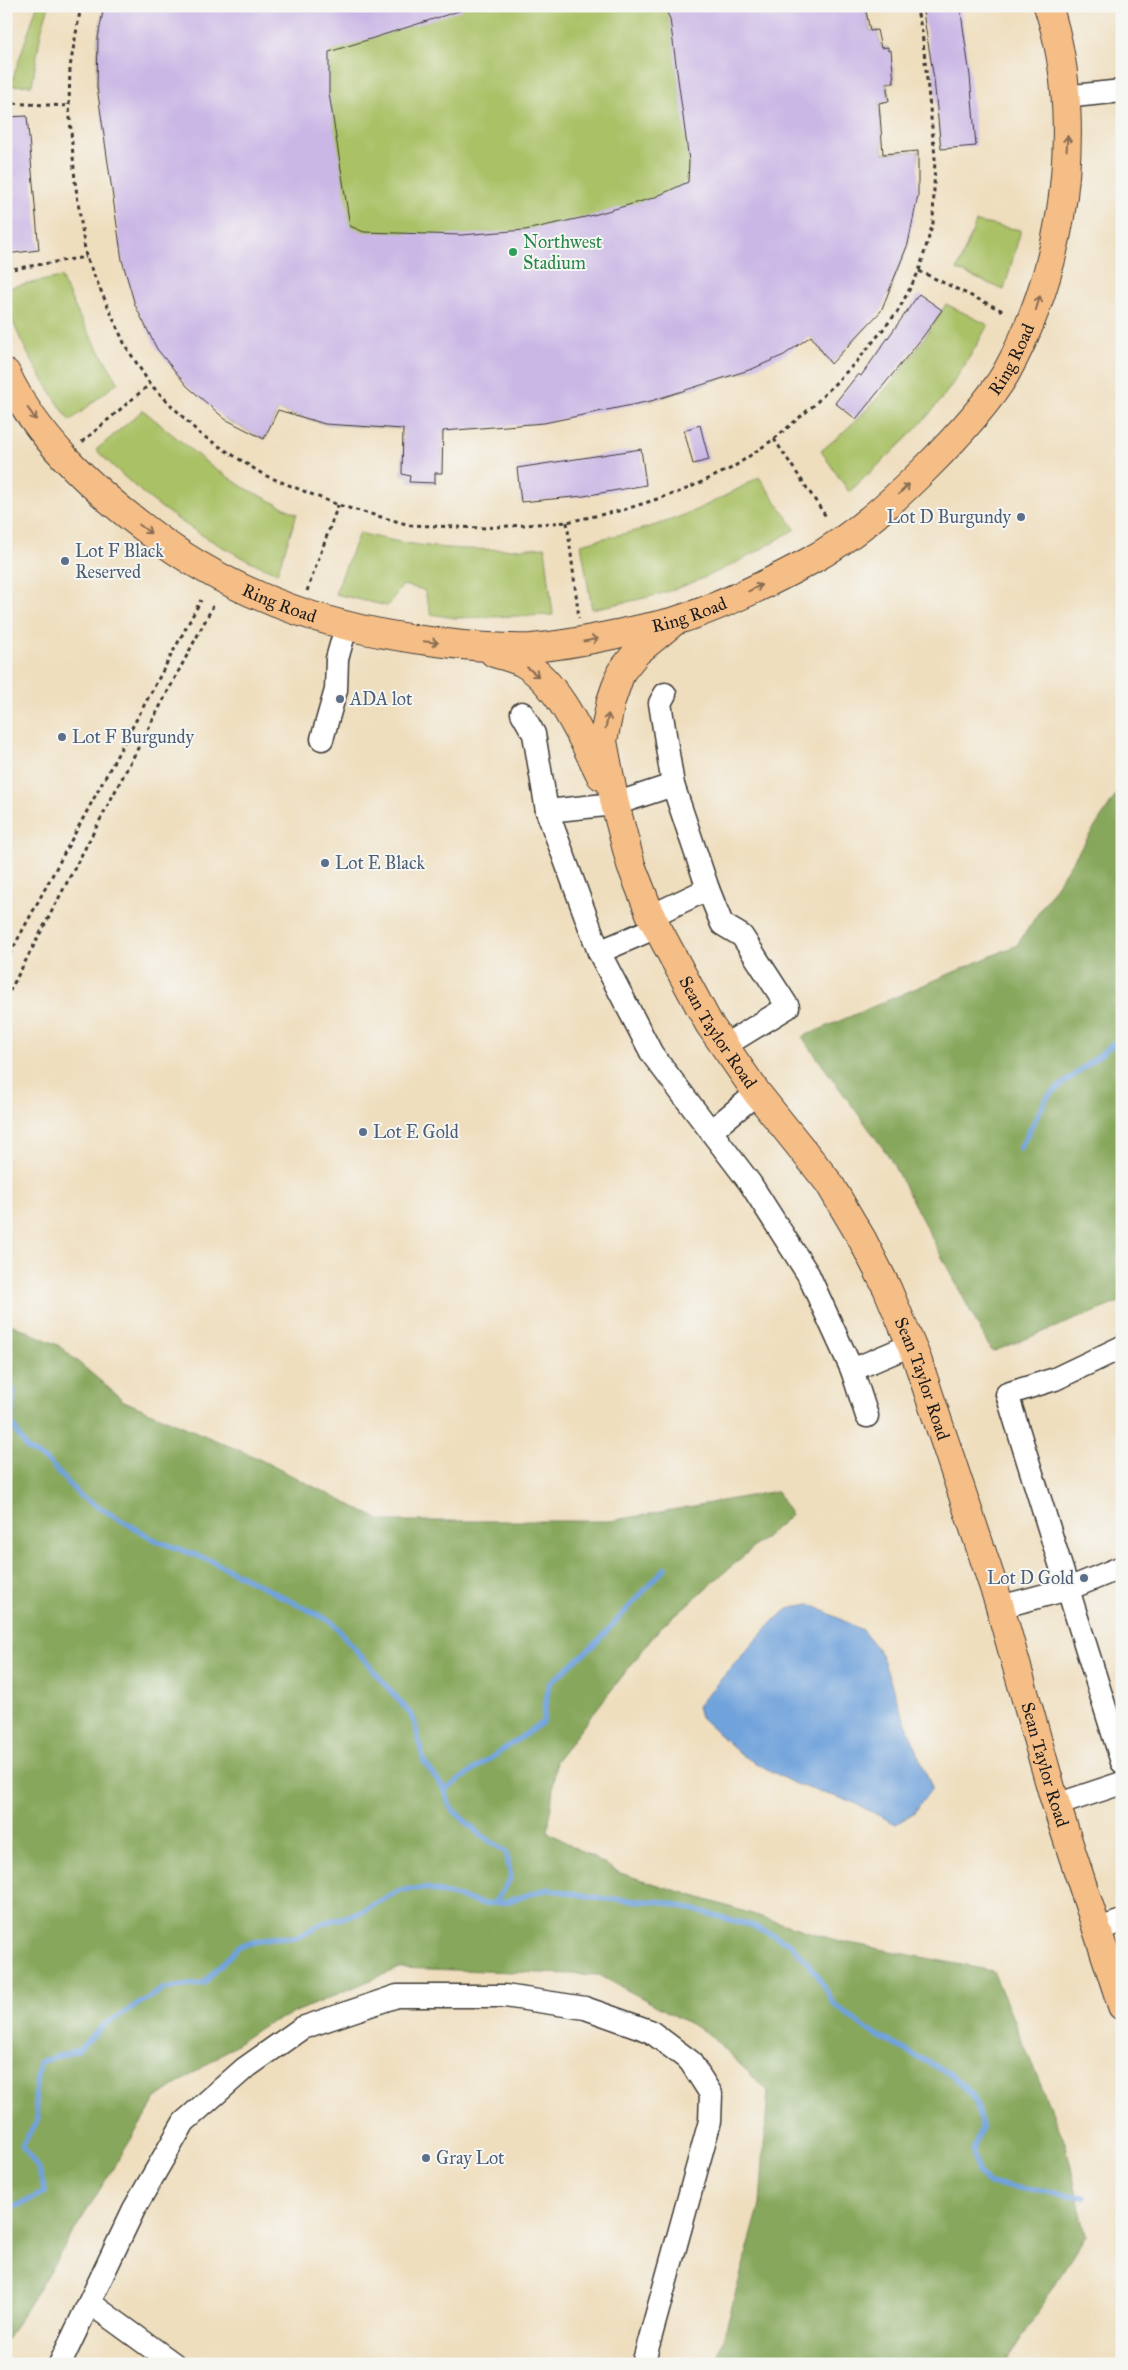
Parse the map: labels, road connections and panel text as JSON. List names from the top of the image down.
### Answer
{
  "streets": {
    "main road": ["Ring Road", "Sean Taylor Road"]
  },
  "crossings": [
    ["Ring Road", "Sean Taylor Road"]
  ],
  "places": [
    "Northwest Stadium",
    "Lot D Burgundy",
    "Lot F Black Reserved",
    "ADA lot",
    "Lot F Burgundy",
    "Lot E Black",
    "Lot E Gold",
    "Lot D Gold",
    "Gray Lot"
  ]
}
